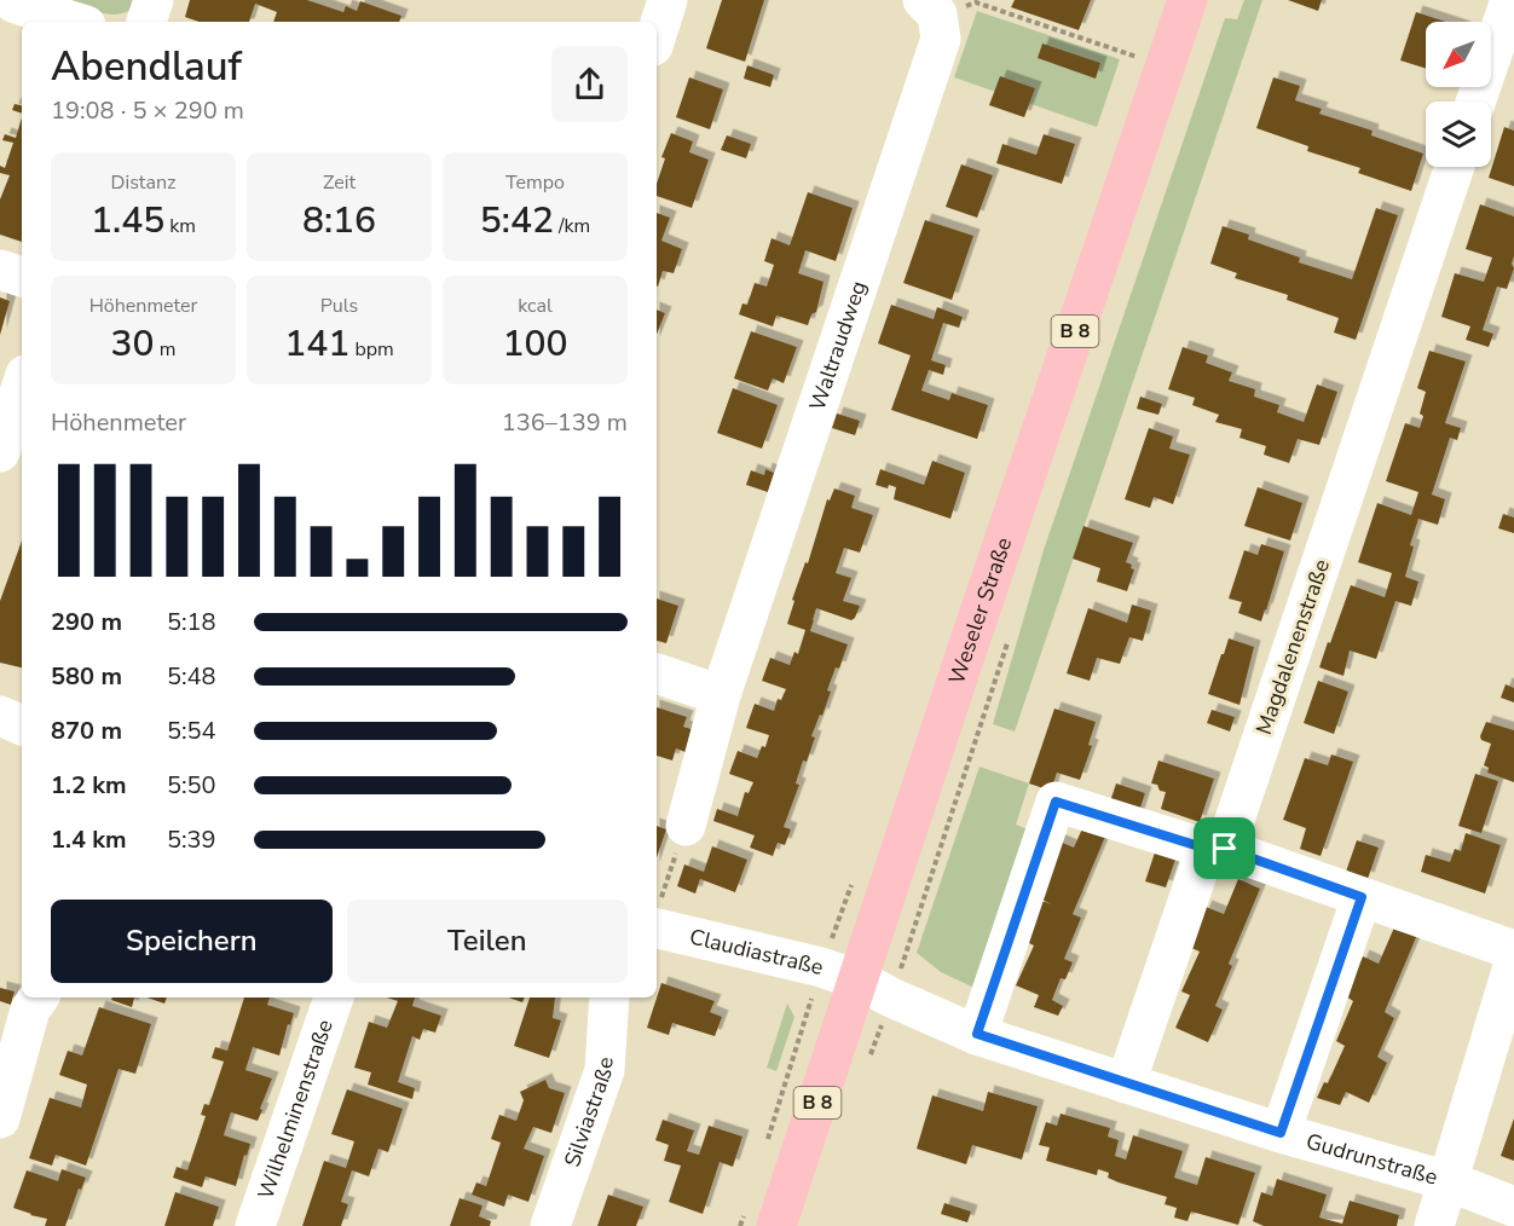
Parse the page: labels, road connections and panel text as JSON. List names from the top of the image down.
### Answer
{
  "streets": {
    "main road": ["B 8", "Weseler Straße"],
    "street": [
      "Waltraudweg",
      "Magdalenenstraße",
      "Claudiastraße",
      "Wilhelminenstraße",
      "Silviastraße",
      "Gudrunstraße"
    ]
  },
  "crossings": [
    ["Weseler Straße", "Claudiastraße"],
    ["Weseler Straße", "Gudrunstraße"],
    ["Magdalenenstraße", "Gudrunstraße"],
    ["Claudiastraße", "Gudrunstraße"]
  ],
  "north": "bottom left",
  "page": {
    "heading": ["Abendlauf", "19:08 · 5 × 290 m"],
    "stats": [
      ["Distanz", "1.45 km"],
      ["Zeit", "8:16"],
      ["Tempo", "5:42 /km"],
      ["Höhenmeter", "30 m"],
      ["Puls", "141 bpm"],
      ["kcal", "100"]
    ],
    "chart": ["Höhenmeter", "136–139 m"],
    "list": [
      {
        "name": "290 m",
        "note": "5:18"
      },
      {
        "name": "580 m",
        "note": "5:48"
      },
      {
        "name": "870 m",
        "note": "5:54"
      },
      {
        "name": "1.2 km",
        "note": "5:50"
      },
      {
        "name": "1.4 km",
        "note": "5:39"
      }
    ],
    "buttons": ["Speichern", "Teilen"]
  }
}
